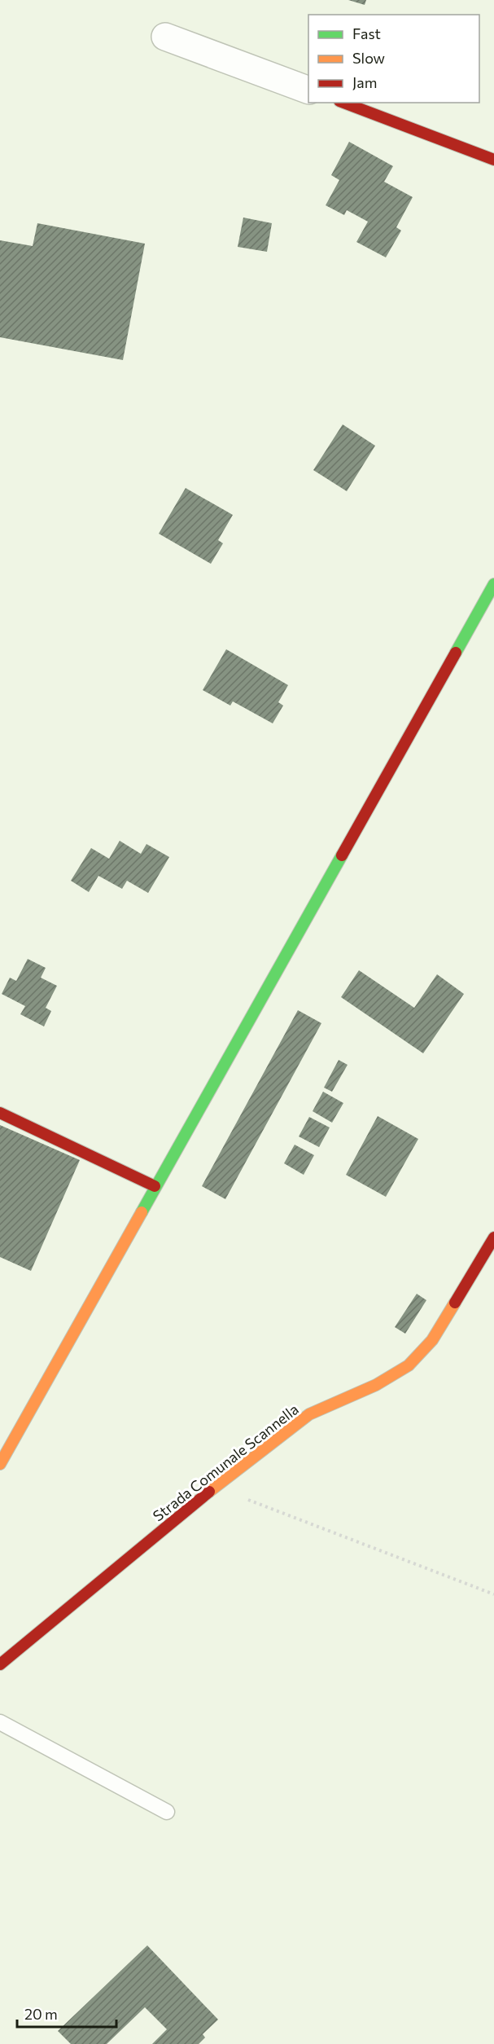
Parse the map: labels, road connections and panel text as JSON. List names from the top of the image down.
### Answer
{
  "streets": {
    "street": ["Strada Comunale Scannella"]
  },
  "legend": ["Fast", "Slow", "Jam"],
  "scale_bar": "20 m"
}
